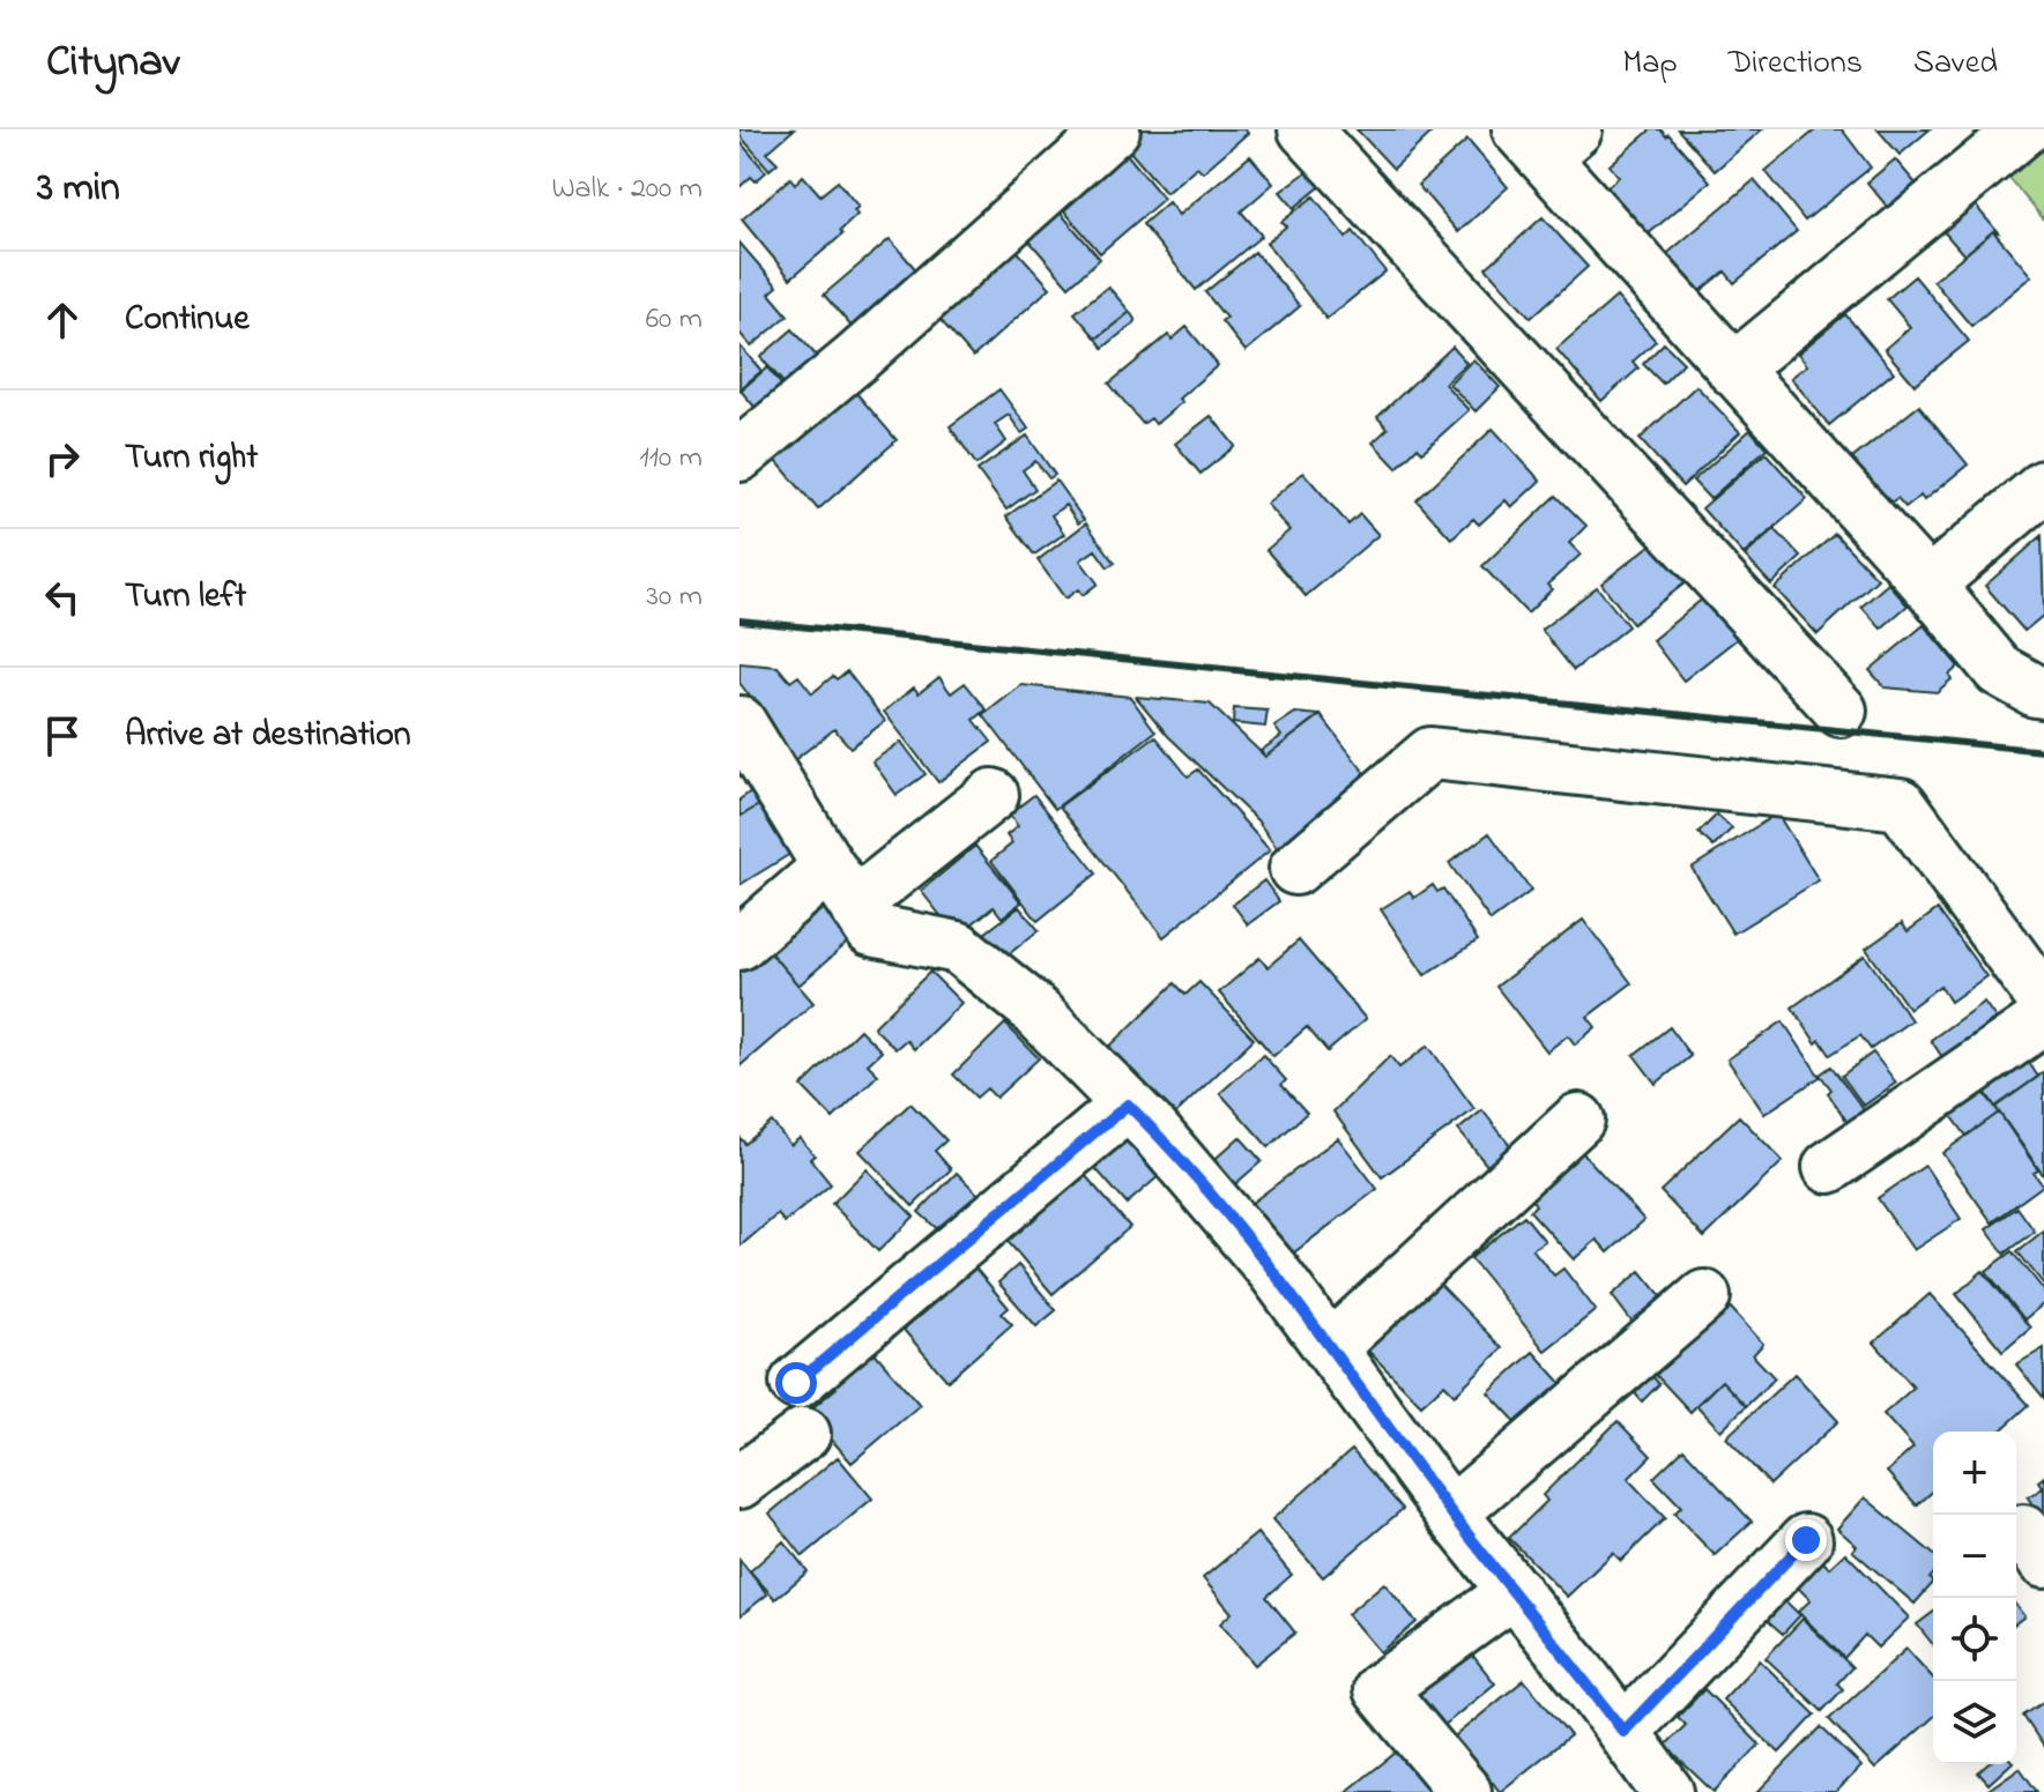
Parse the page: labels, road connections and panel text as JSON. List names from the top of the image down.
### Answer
{
  "page": {
    "header": "Citynav",
    "nav": ["Map", "Directions", "Saved"],
    "heading": ["3 min", "Walk · 200 m"],
    "list": [
      ["Continue", "60 m"],
      ["Turn right", "110 m"],
      ["Turn left", "30 m"],
      "Arrive at destination"
    ],
    "map_buttons": ["+", "−"]
  }
}
